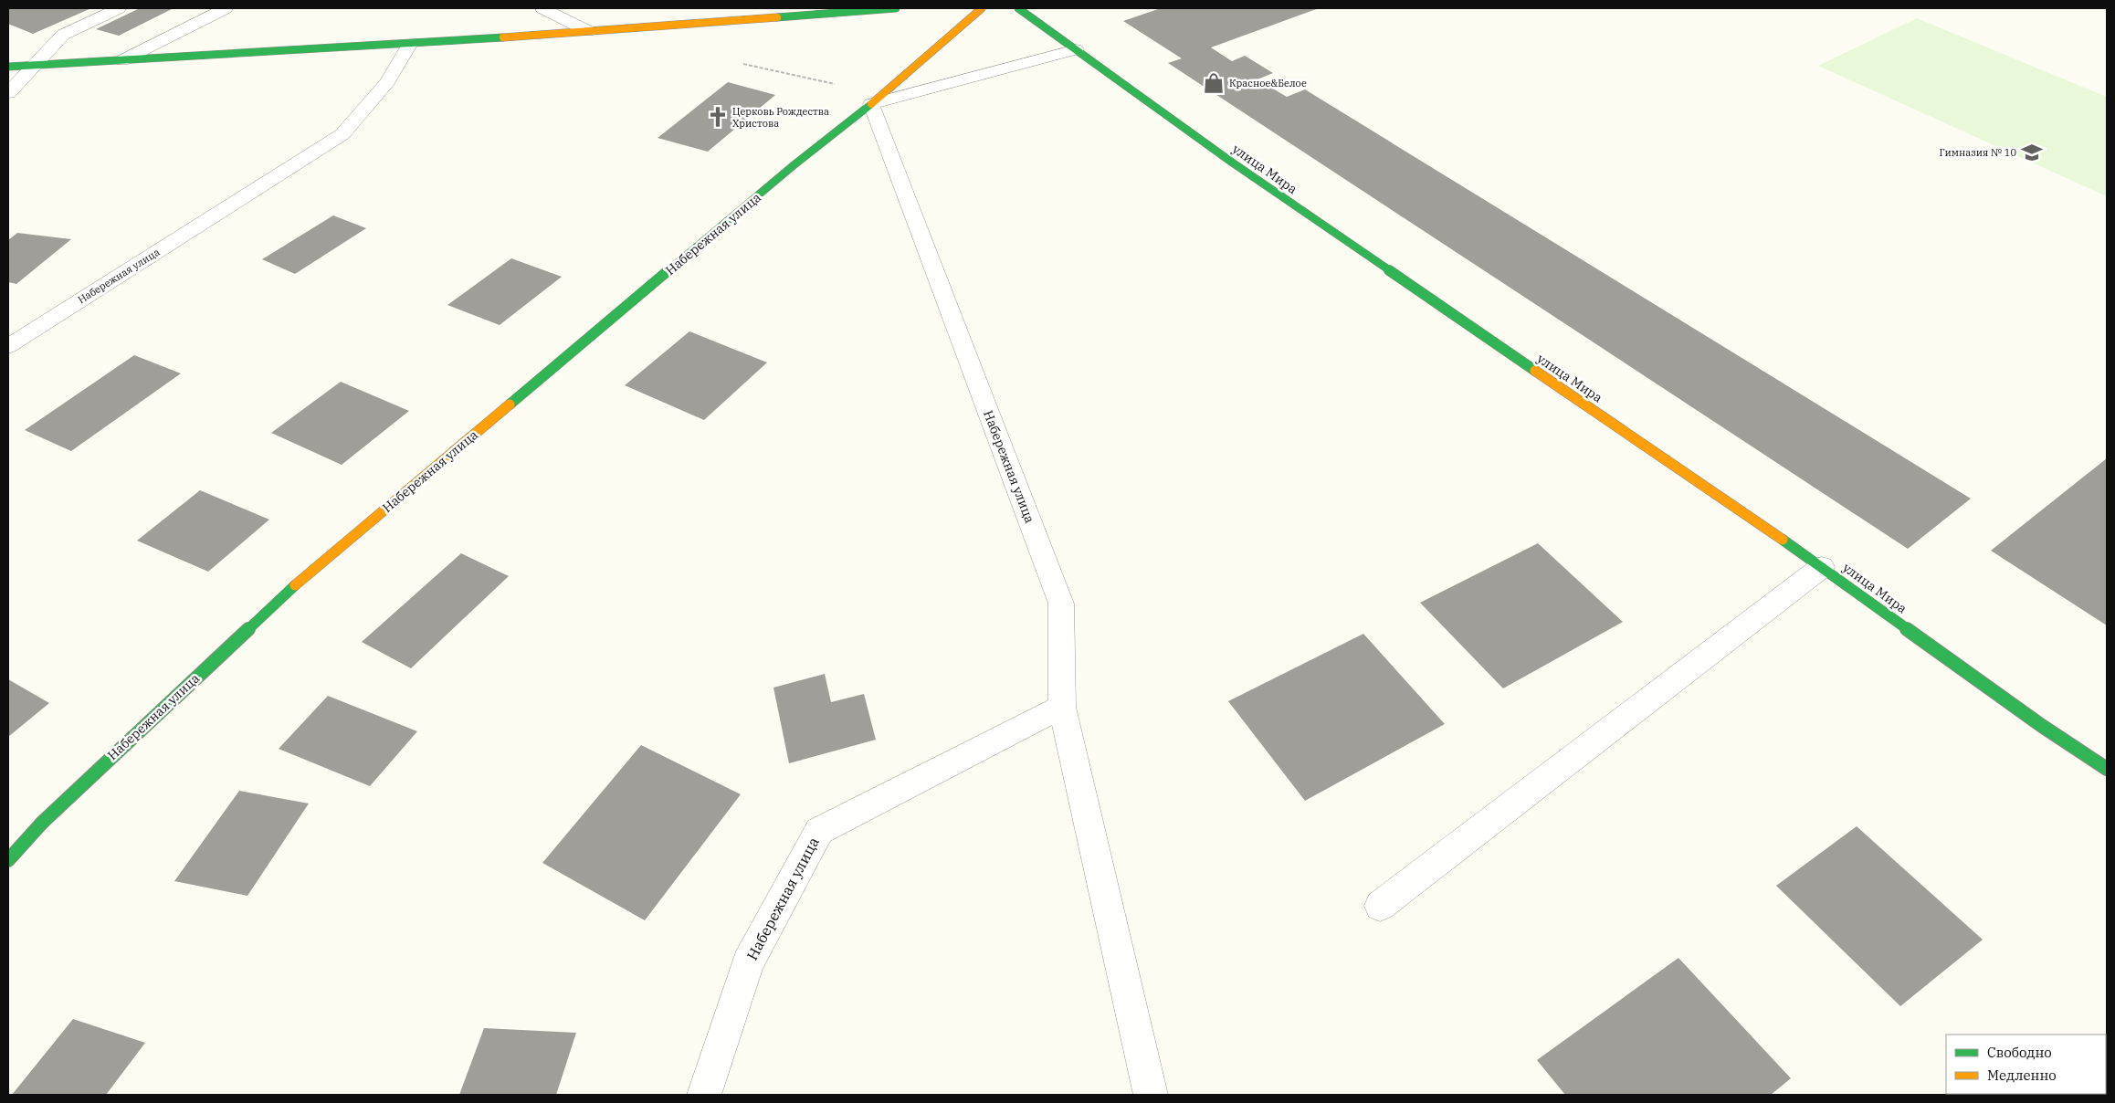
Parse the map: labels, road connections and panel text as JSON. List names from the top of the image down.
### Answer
{
  "streets": {
    "street": ["улица Мира", "Набережная улица"]
  },
  "places": {
    "shop": ["Красное&Белое"],
    "church": ["Церковь Рождества Христова"],
    "school or university": ["Гимназия № 10"]
  },
  "legend": ["Свободно", "Медленно"]
}
